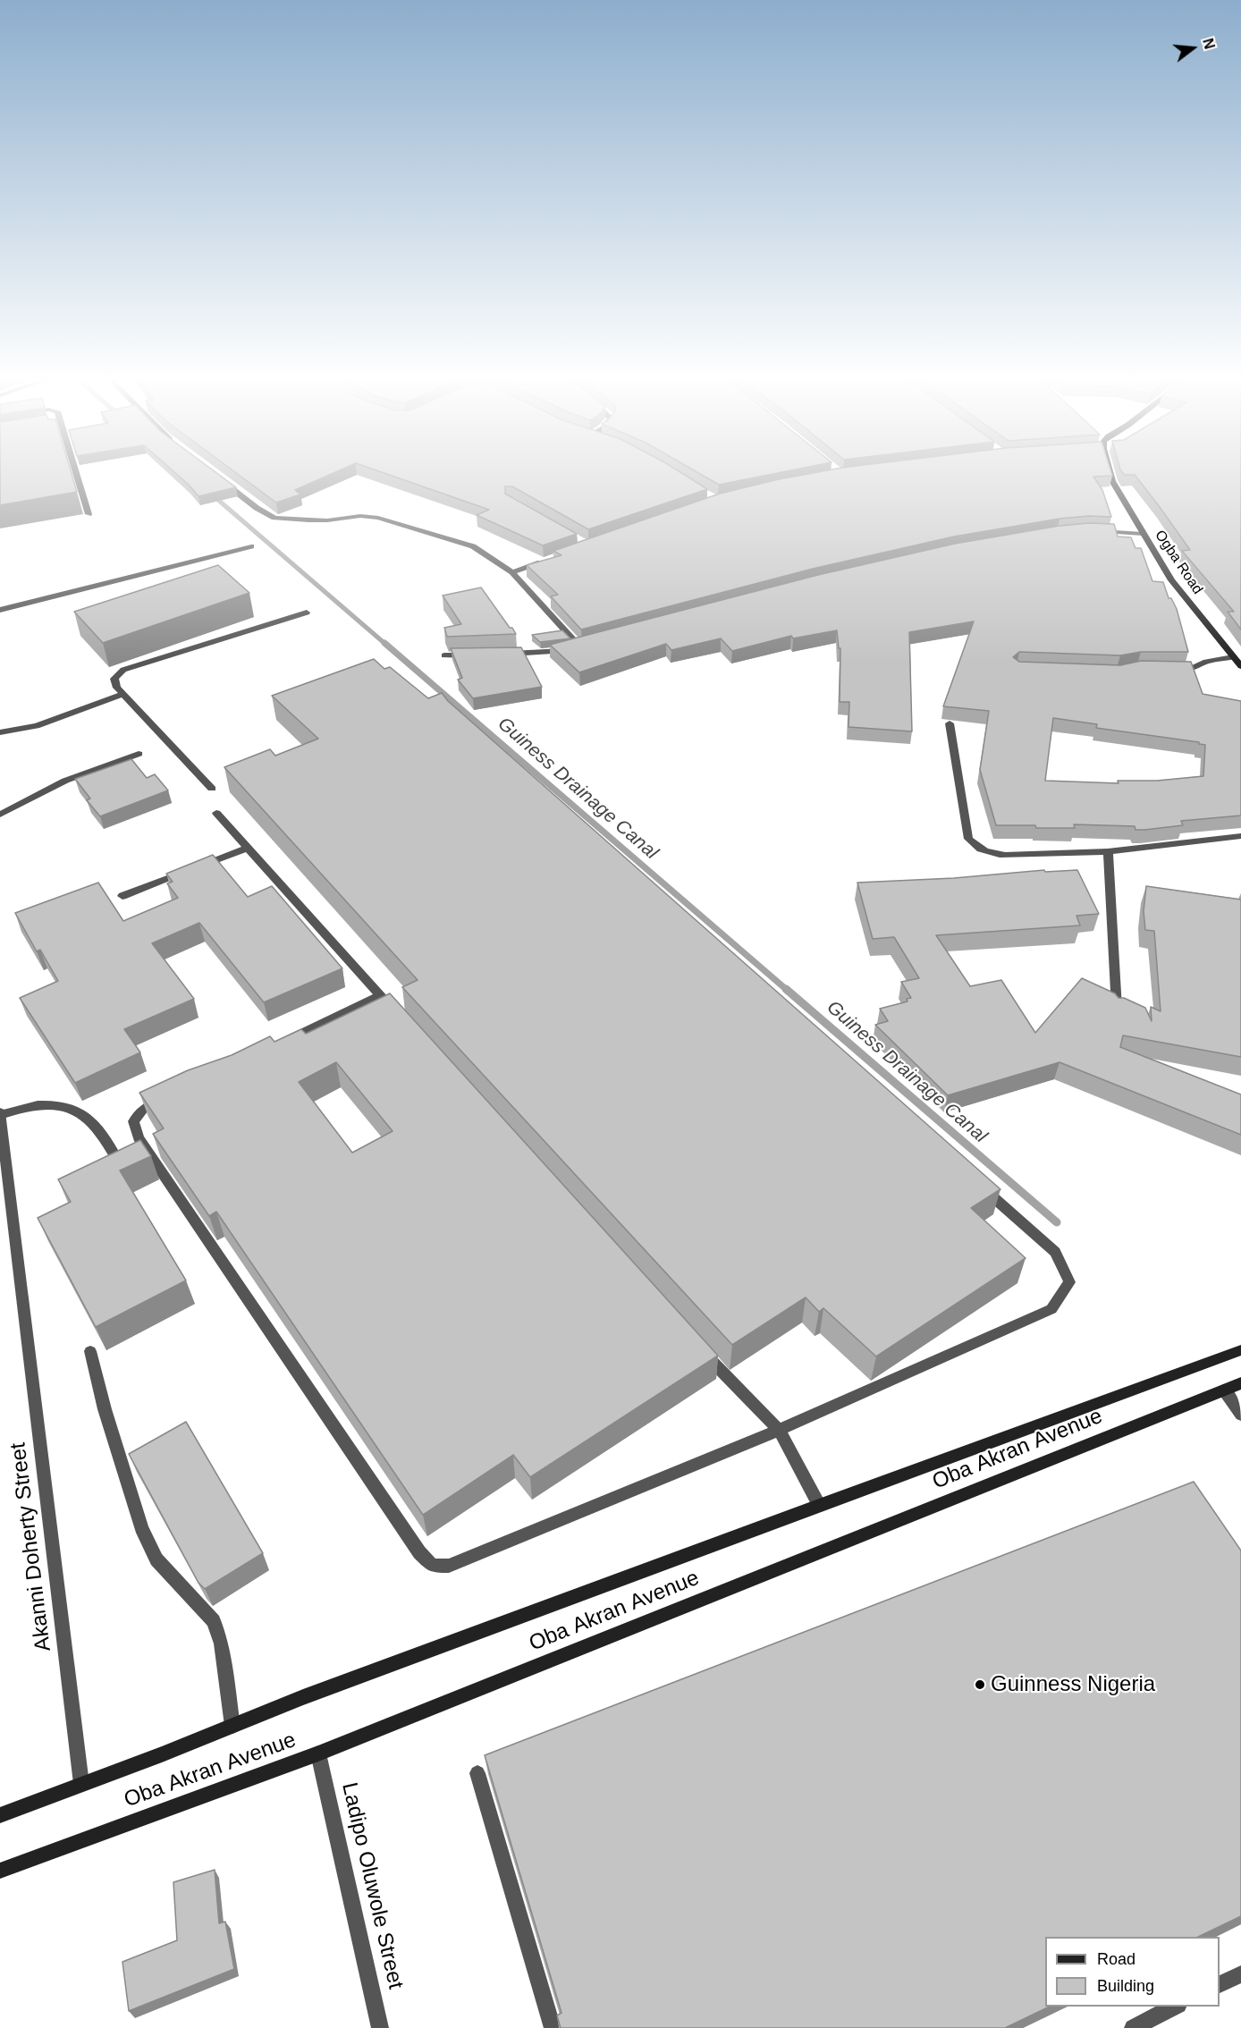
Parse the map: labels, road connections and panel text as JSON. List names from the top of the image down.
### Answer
{
  "streets": {
    "main road": ["Ogba Road", "Oba Akran Avenue"],
    "street": ["Akanni Doherty Street", "Ladipo Oluwole Street"]
  },
  "crossings": [
    ["Oba Akran Avenue", "Akanni Doherty Street"],
    ["Oba Akran Avenue", "Ladipo Oluwole Street"]
  ],
  "water": ["Guiness Drainage Canal"],
  "places": ["Guinness Nigeria"],
  "legend": ["Road", "Building"],
  "north": "right"
}
